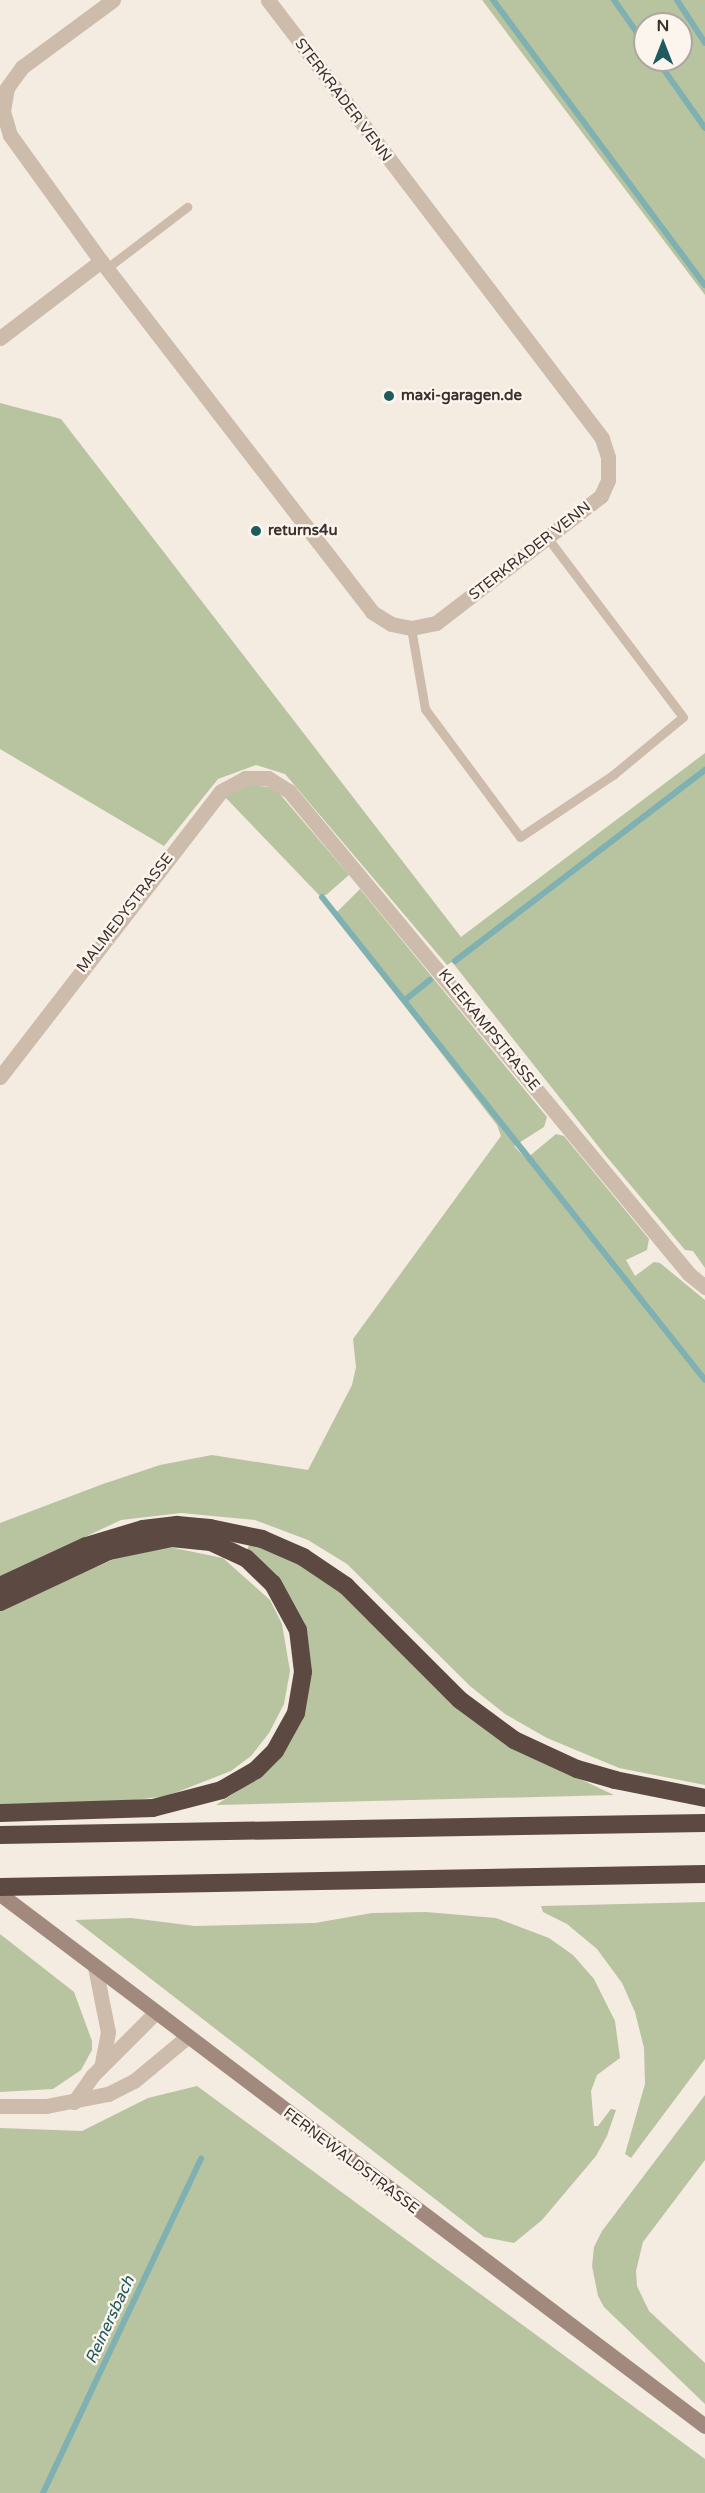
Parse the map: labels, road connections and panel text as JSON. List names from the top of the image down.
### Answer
{
  "streets": {
    "main road": ["FERNEWALDSTRASSE"],
    "street": ["STERKRADER VENN", "MALMEDYSTRASSE", "KLEEKAMPSTRASSE"]
  },
  "crossings": [
    ["MALMEDYSTRASSE", "KLEEKAMPSTRASSE"]
  ],
  "water": ["Reinersbach"],
  "places": ["maxi-garagen.de", "returns4u"],
  "north": "top"
}
